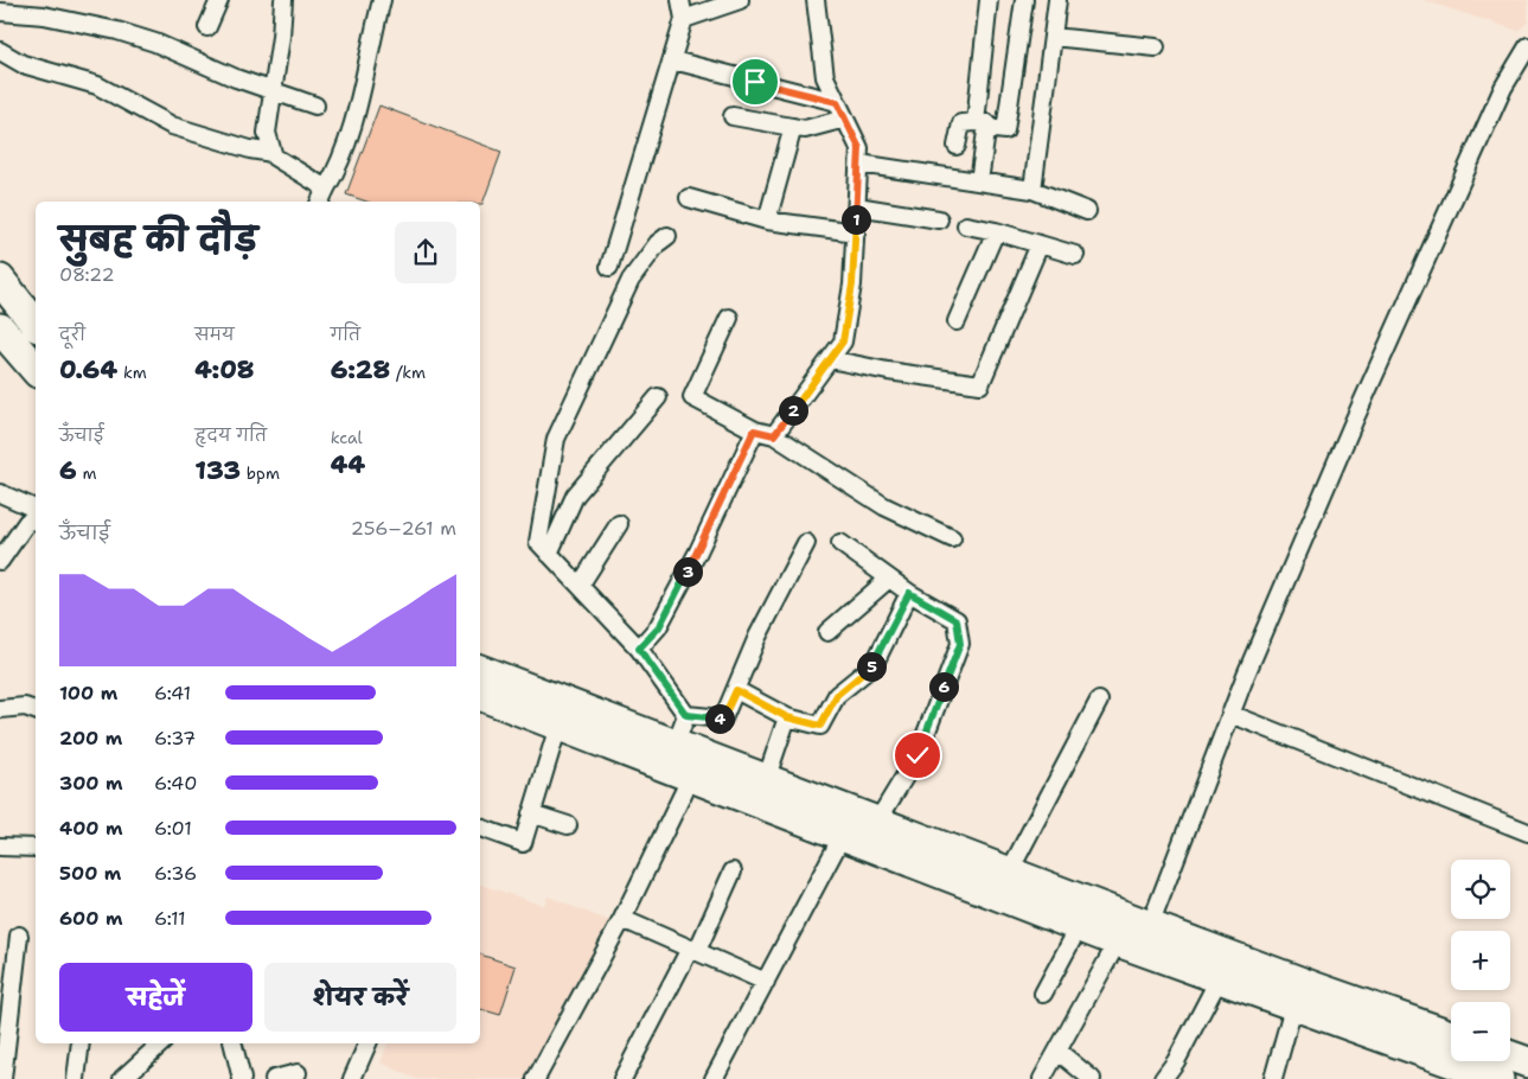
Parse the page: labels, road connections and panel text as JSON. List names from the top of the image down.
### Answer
{
  "page": {
    "heading": ["सुबह की दौड़", "08:22"],
    "pins": [
      "1",
      "2",
      "3",
      "5",
      "6",
      "4"
    ],
    "stats": [
      ["दूरी", "0.64 km"],
      ["समय", "4:08"],
      ["गति", "6:28 /km"],
      ["ऊँचाई", "6 m"],
      ["हृदय गति", "133 bpm"],
      ["kcal", "44"]
    ],
    "chart": ["ऊँचाई", "256–261 m"],
    "list": [
      {
        "name": "100 m",
        "note": "6:41"
      },
      {
        "name": "200 m",
        "note": "6:37"
      },
      {
        "name": "300 m",
        "note": "6:40"
      },
      {
        "name": "400 m",
        "note": "6:01"
      },
      {
        "name": "500 m",
        "note": "6:36"
      },
      {
        "name": "600 m",
        "note": "6:11"
      }
    ],
    "map_buttons": ["+", "−"],
    "buttons": ["सहेजें", "शेयर करें"]
  }
}
